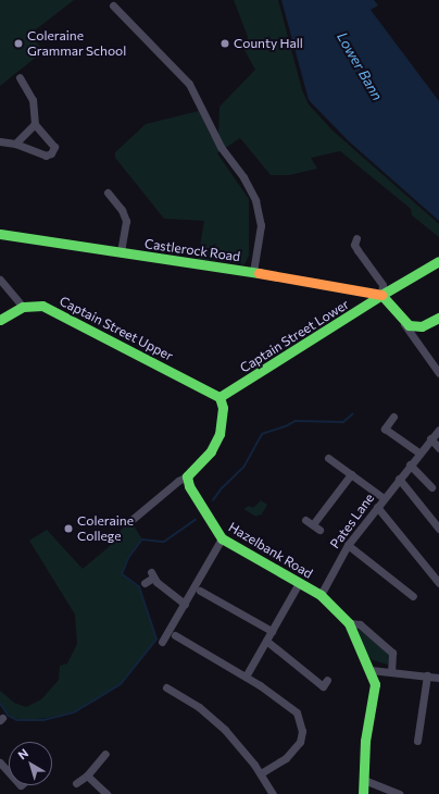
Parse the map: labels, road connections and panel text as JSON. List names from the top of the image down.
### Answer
{
  "streets": {
    "main road": [
      "Castlerock Road",
      "Captain Street Upper",
      "Captain Street Lower",
      "Hazelbank Road"
    ],
    "street": ["Pates Lane"]
  },
  "crossings": [
    ["Castlerock Road", "Captain Street Lower"],
    ["Captain Street Upper", "Captain Street Lower"],
    ["Pates Lane", "Hazelbank Road"]
  ],
  "water": ["Lower Bann"],
  "places": ["Coleraine Grammar School", "County Hall", "Coleraine College"],
  "north": "top left"
}
